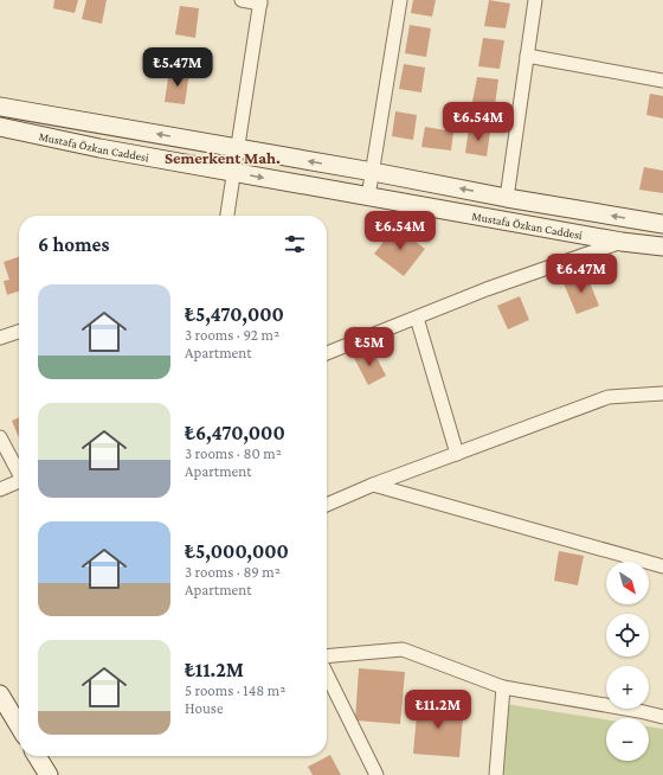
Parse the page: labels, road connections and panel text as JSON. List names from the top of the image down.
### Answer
{
  "streets": {
    "main road": ["Mustafa Özkan Caddesi"]
  },
  "districts": ["Semerkent Mah."],
  "north": "bottom right",
  "page": {
    "price": [
      "₺5.47M",
      "₺6.54M",
      "₺6.54M",
      "₺6.47M",
      "₺5M",
      "₺11.2M"
    ],
    "heading": "6 homes",
    "list": [
      {
        "name": "₺5,470,000",
        "note": "3 rooms · 92 m² · Apartment"
      },
      {
        "name": "₺6,470,000",
        "note": "3 rooms · 80 m² · Apartment"
      },
      {
        "name": "₺5,000,000",
        "note": "3 rooms · 89 m² · Apartment"
      },
      {
        "name": "₺11.2M",
        "note": "5 rooms · 148 m² · House"
      }
    ],
    "map_buttons": ["+", "−"]
  }
}
